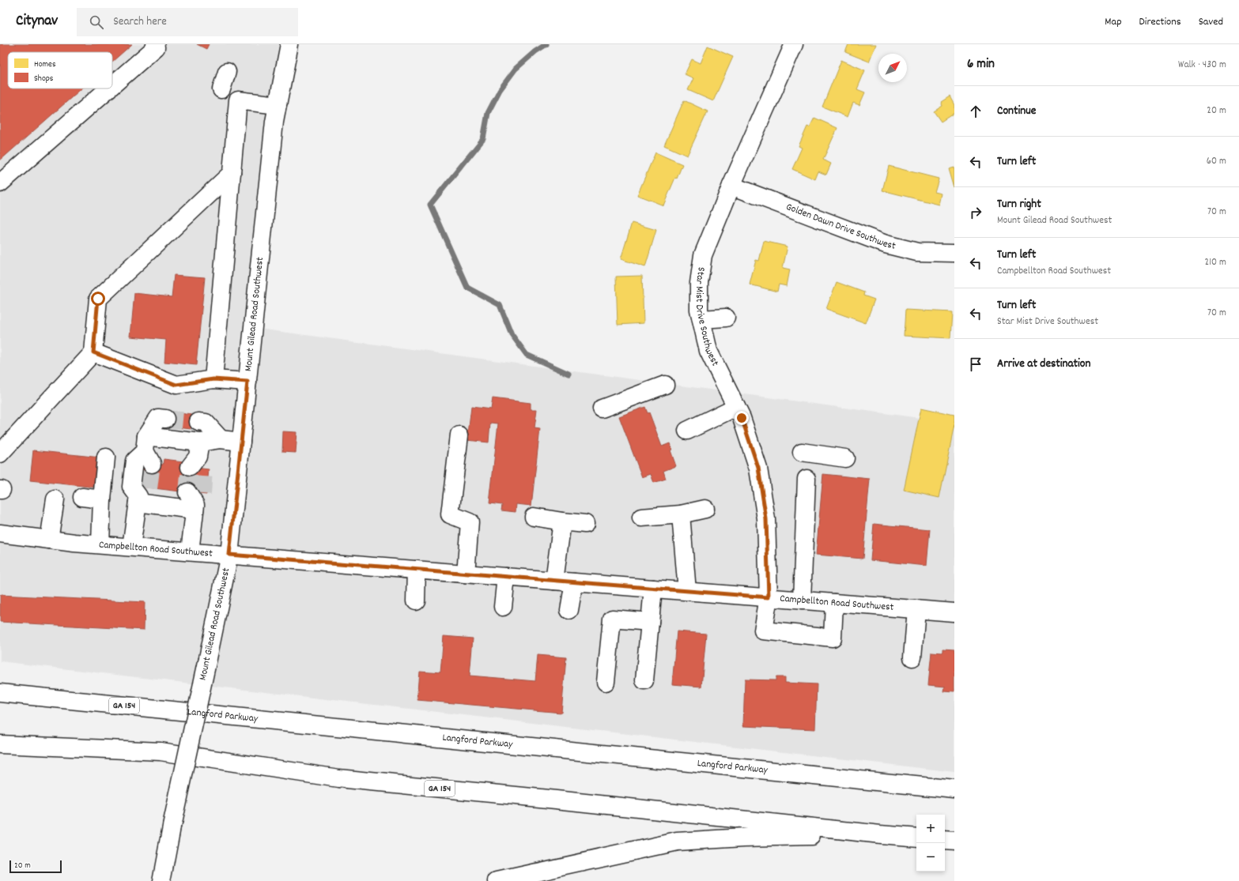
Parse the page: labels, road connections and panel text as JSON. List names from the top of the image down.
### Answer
{
  "streets": {
    "main road": [
      "Golden Dawn Drive Southwest",
      "Mount Gilead Road Southwest",
      "Star Mist Drive Southwest",
      "Campbellton Road Southwest",
      "GA 154",
      "Langford Parkway"
    ]
  },
  "crossings": [
    ["Golden Dawn Drive Southwest", "Star Mist Drive Southwest"],
    ["Mount Gilead Road Southwest", "Campbellton Road Southwest"],
    ["Star Mist Drive Southwest", "Campbellton Road Southwest"]
  ],
  "legend": ["Homes", "Shops"],
  "scale_bar": "20 m",
  "north": "top right",
  "page": {
    "header": "Citynav",
    "search": "Search here",
    "nav": ["Map", "Directions", "Saved"],
    "heading": ["6 min", "Walk · 430 m"],
    "list": [
      ["Continue", "20 m"],
      ["Turn left", "60 m"],
      ["Turn right", "Mount Gilead Road Southwest", "70 m"],
      ["Turn left", "Campbellton Road Southwest", "210 m"],
      ["Turn left", "Star Mist Drive Southwest", "70 m"],
      "Arrive at destination"
    ],
    "map_buttons": ["+", "−"],
    "scale": "20 m"
  }
}
